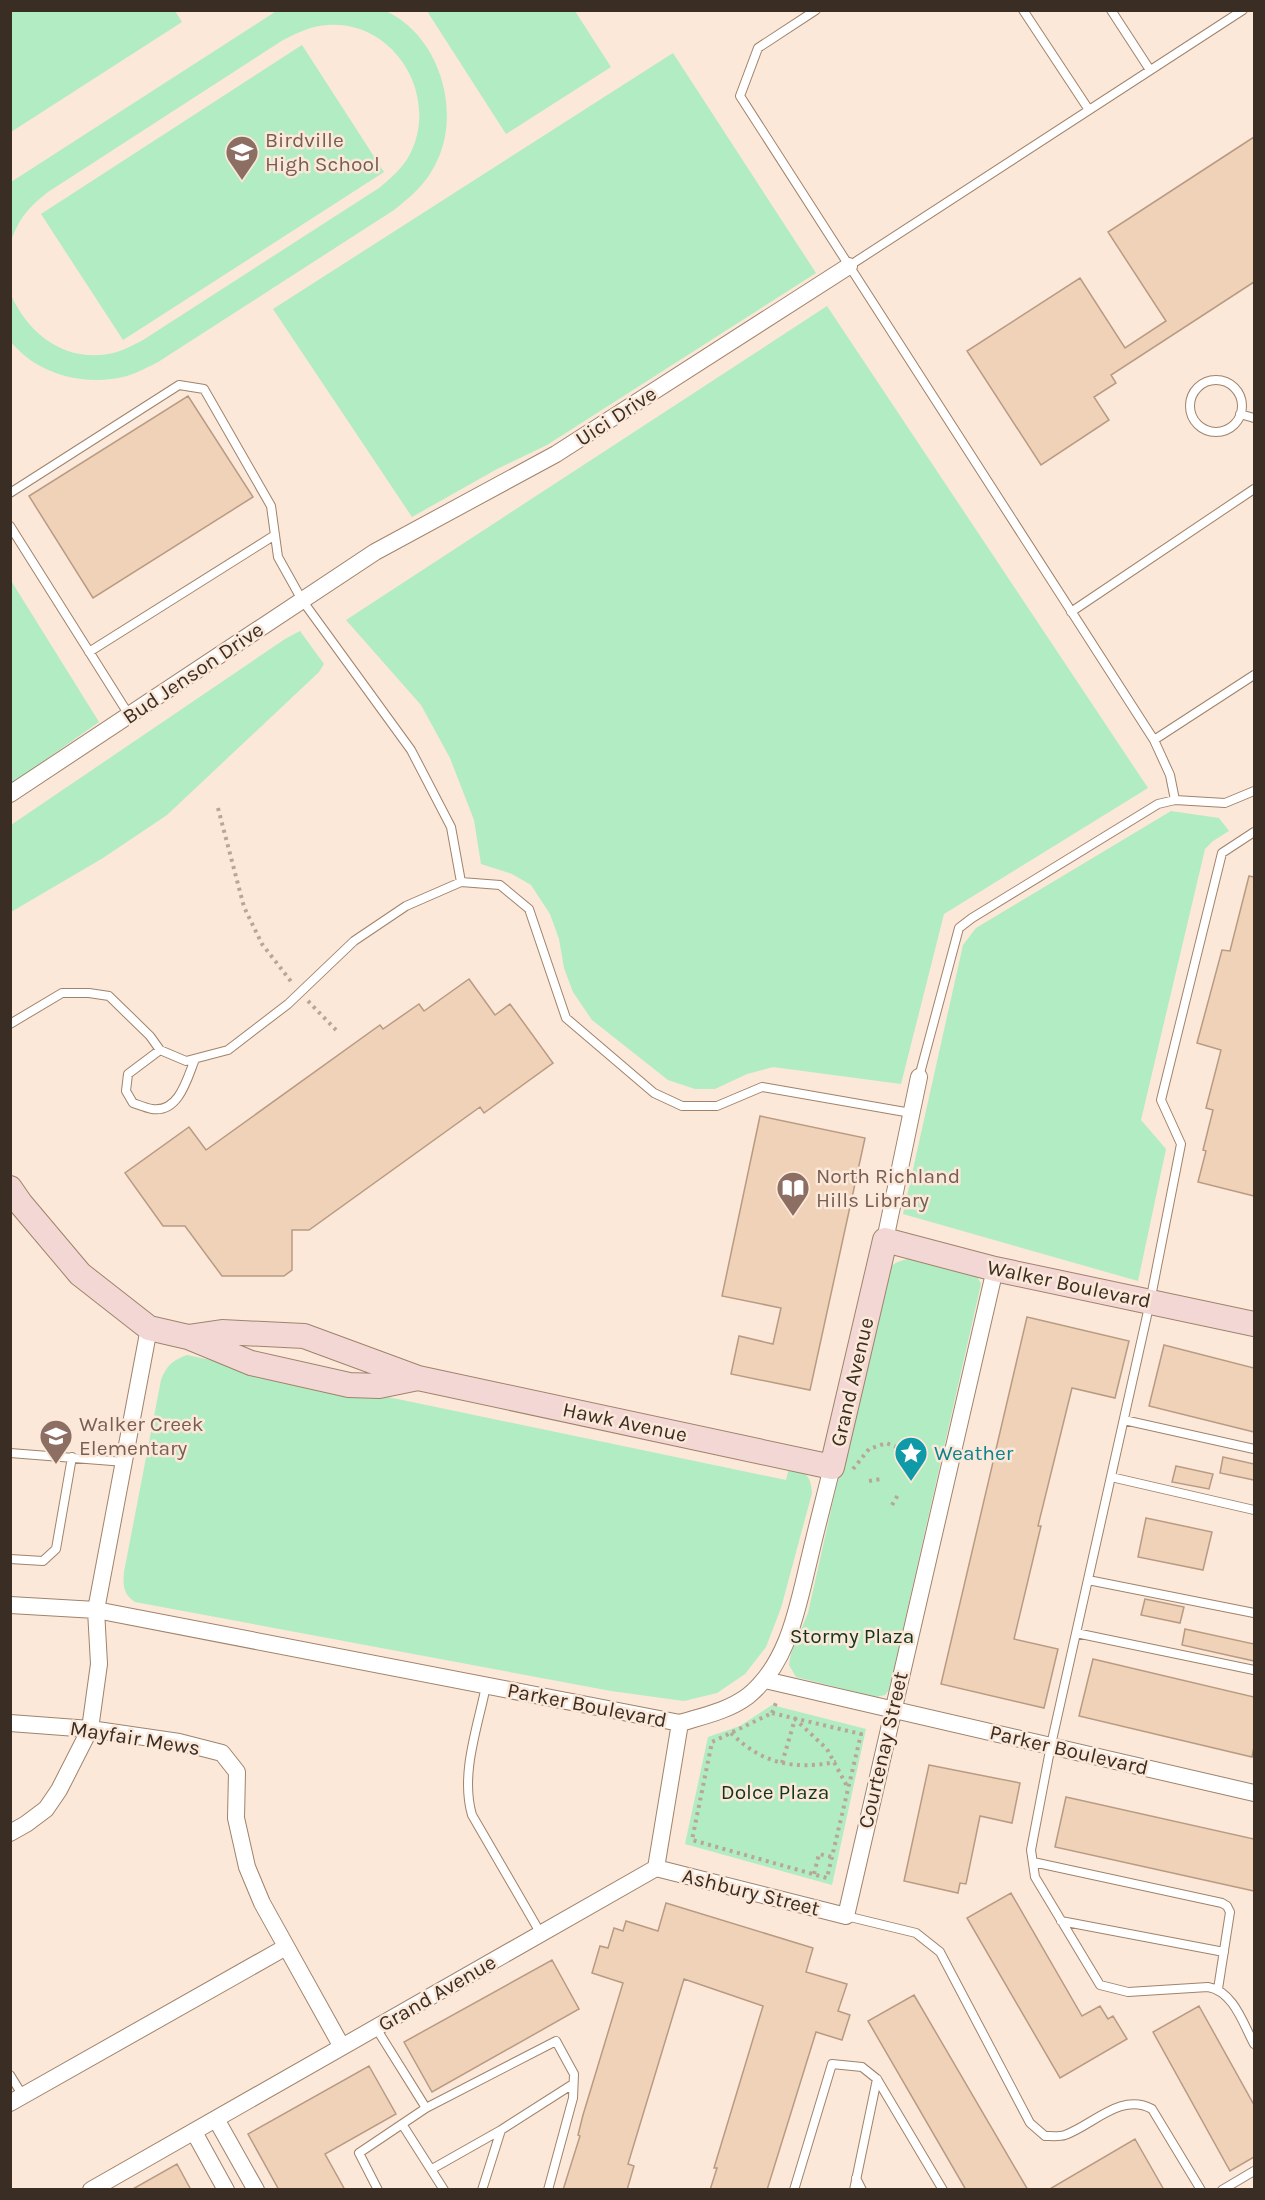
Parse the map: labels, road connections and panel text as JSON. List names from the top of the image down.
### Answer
{
  "streets": {
    "street": [
      "Uici Drive",
      "Bud Jenson Drive",
      "Walker Boulevard",
      "Grand Avenue",
      "Hawk Avenue",
      "Parker Boulevard",
      "Mayfair Mews",
      "Courtenay Street",
      "Ashbury Street"
    ]
  },
  "crossings": [
    ["Uici Drive", "Bud Jenson Drive"],
    ["Walker Boulevard", "Grand Avenue"],
    ["Walker Boulevard", "Courtenay Street"],
    ["Grand Avenue", "Hawk Avenue"],
    ["Grand Avenue", "Parker Boulevard"],
    ["Grand Avenue", "Mayfair Mews"],
    ["Grand Avenue", "Ashbury Street"],
    ["Parker Boulevard", "Courtenay Street"],
    ["Courtenay Street", "Ashbury Street"]
  ],
  "parks": ["Stormy Plaza", "Dolce Plaza"],
  "places": {
    "school or university": ["Birdville High School", "Walker Creek Elementary"],
    "library": ["North Richland Hills Library"],
    "place": ["Weather"]
  }
}
